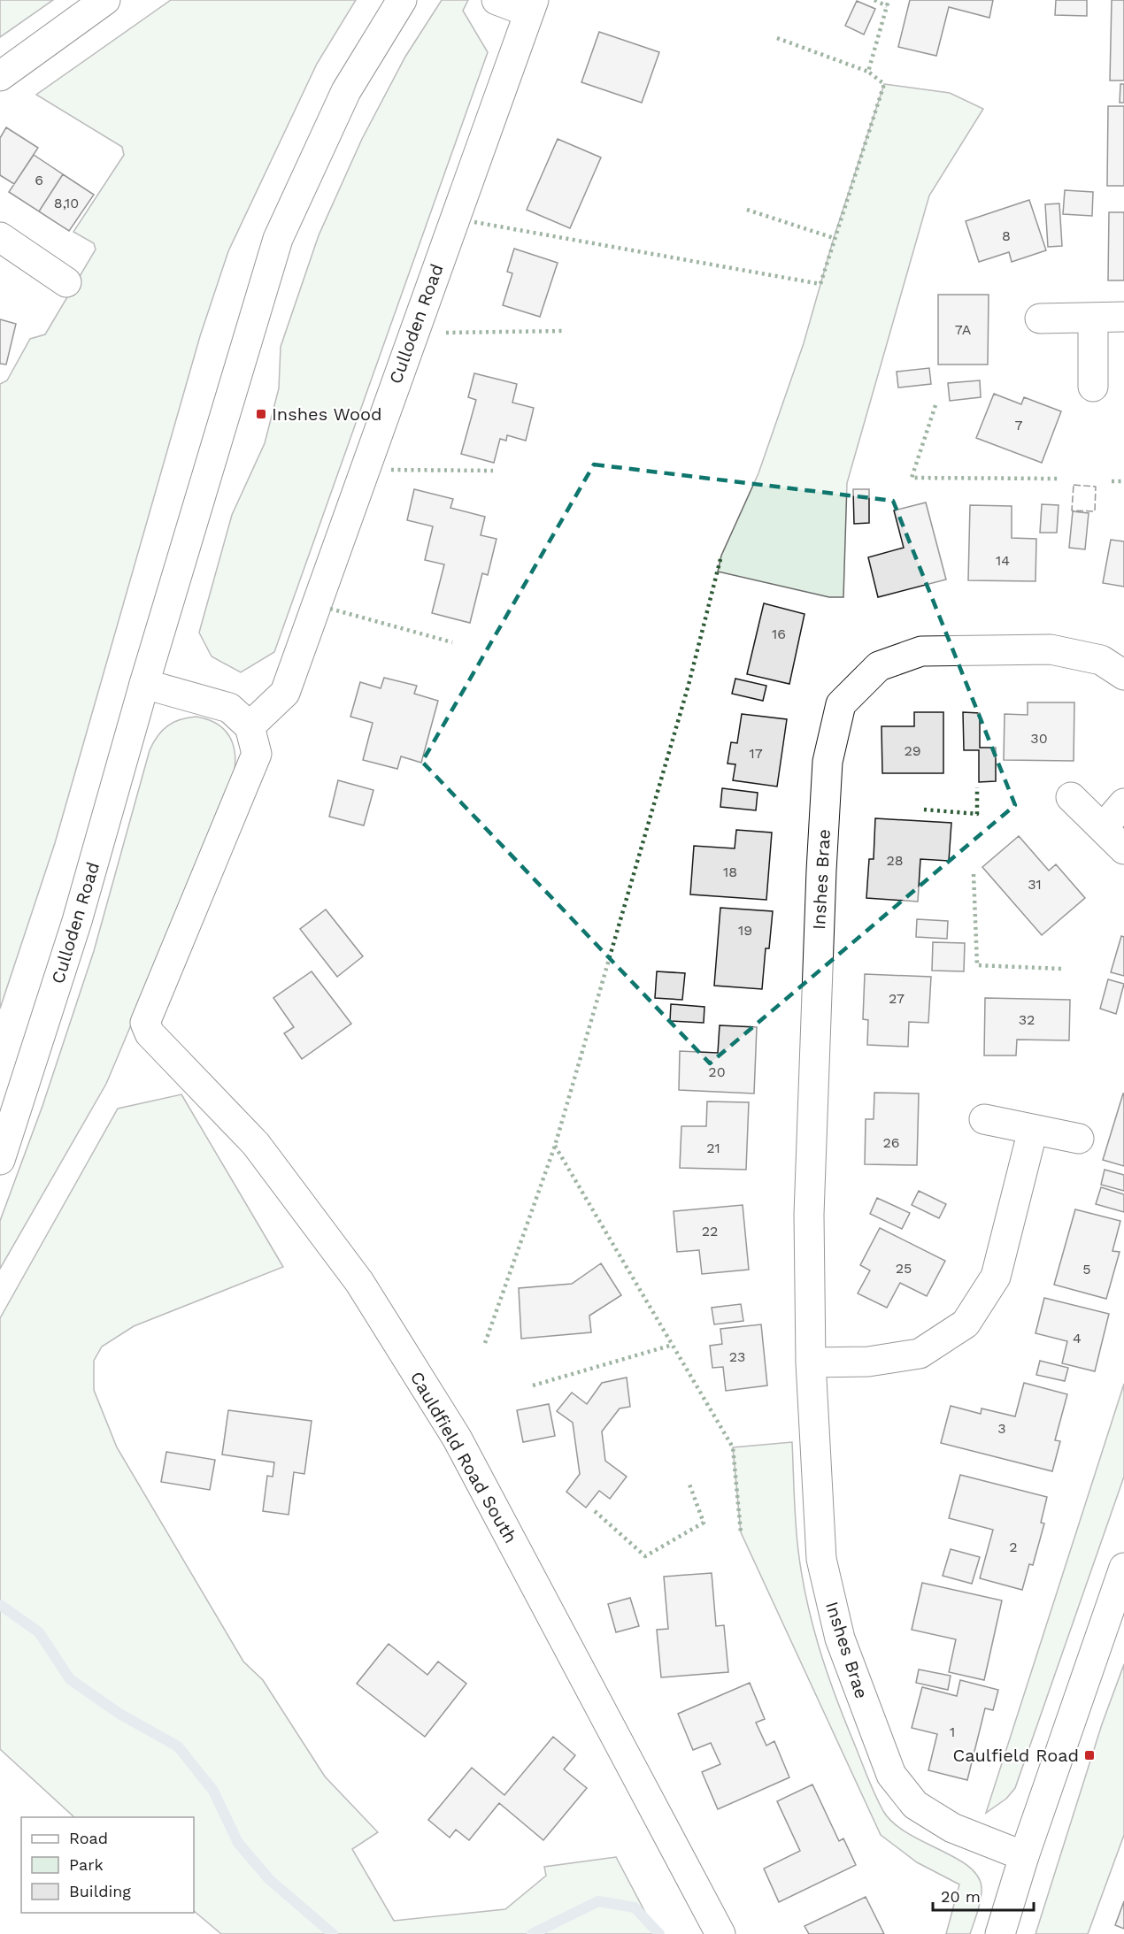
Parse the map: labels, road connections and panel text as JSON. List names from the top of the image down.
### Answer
{
  "streets": {
    "street": ["Culloden Road", "Inshes Brae", "Cauldfield Road South"]
  },
  "crossings": [
    ["Culloden Road", "Cauldfield Road South"]
  ],
  "places": {
    "transit": ["Inshes Wood", "Caulfield Road"]
  },
  "house_numbers": [
    "6",
    "8,10",
    "8",
    "7A",
    "7",
    "14",
    "16",
    "30",
    "29",
    "17",
    "28",
    "18",
    "31",
    "19",
    "27",
    "32",
    "20",
    "26",
    "21",
    "22",
    "25",
    "5",
    "4",
    "23",
    "3",
    "2",
    "1"
  ],
  "legend": ["Road", "Park", "Building"],
  "scale_bar": "20 m"
}
